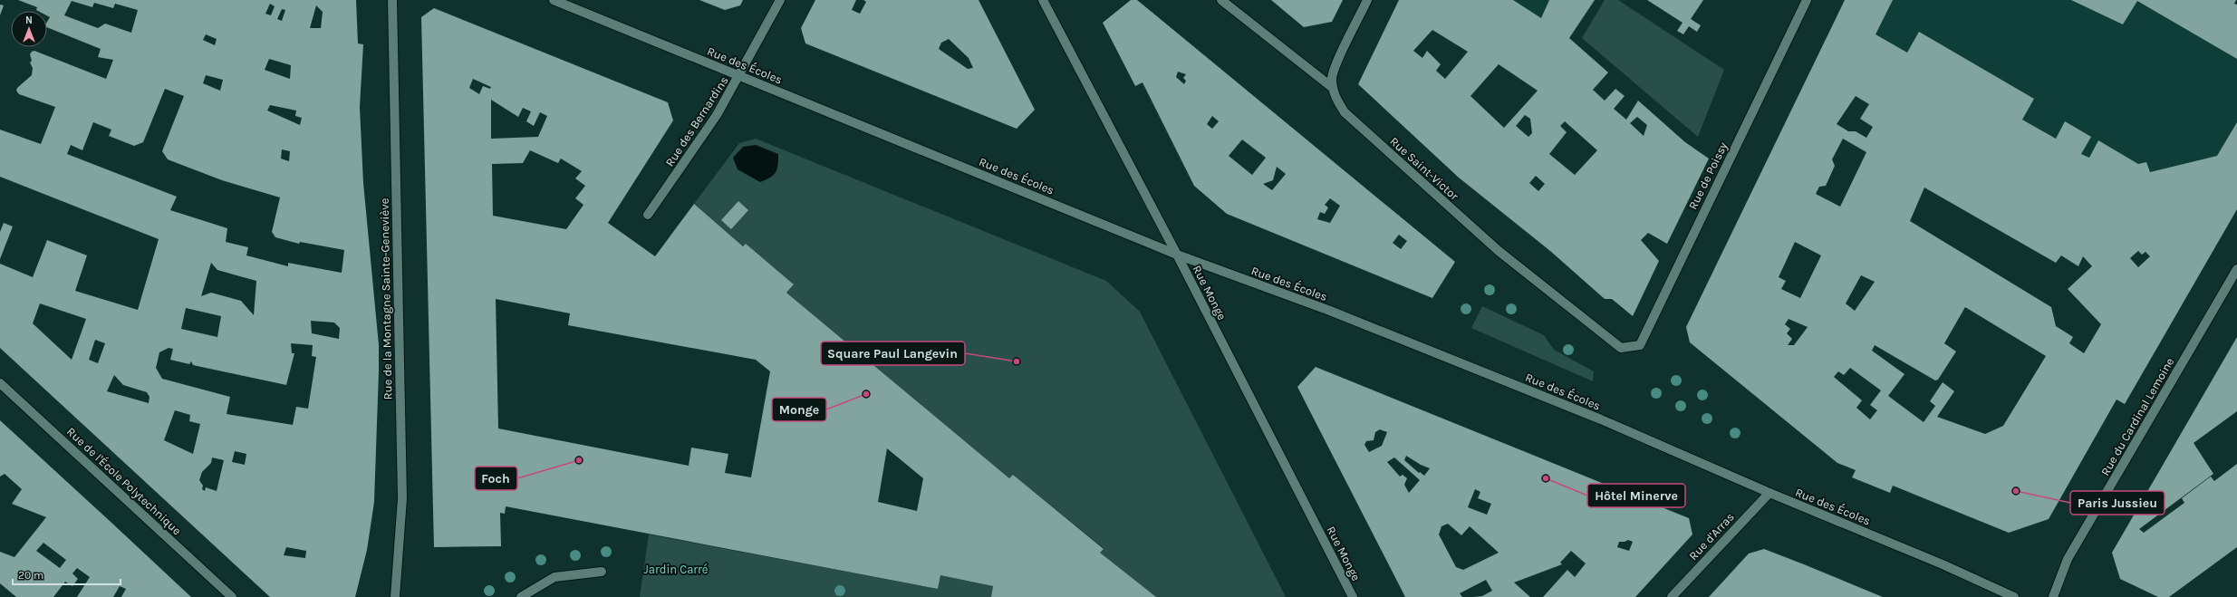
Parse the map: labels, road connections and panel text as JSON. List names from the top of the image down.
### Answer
{
  "streets": {
    "street": [
      "Rue des Écoles",
      "Rue des Bernardins",
      "Rue Saint-Victor",
      "Rue de Poissy",
      "Rue Monge",
      "Rue de la Montagne Sainte-Geneviève",
      "Rue du Cardinal Lemoine",
      "Rue de l'École Polytechnique",
      "Rue d'Arras"
    ]
  },
  "crossings": [
    ["Rue des Écoles", "Rue des Bernardins"],
    ["Rue des Écoles", "Rue Monge"],
    ["Rue des Écoles", "Rue d'Arras"],
    ["Rue Saint-Victor", "Rue de Poissy"]
  ],
  "parks": ["Jardin Carré"],
  "places": [
    "Square Paul Langevin",
    "Monge",
    "Foch",
    "Hôtel Minerve",
    "Paris Jussieu"
  ],
  "scale_bar": "20 m",
  "north": "top"
}
